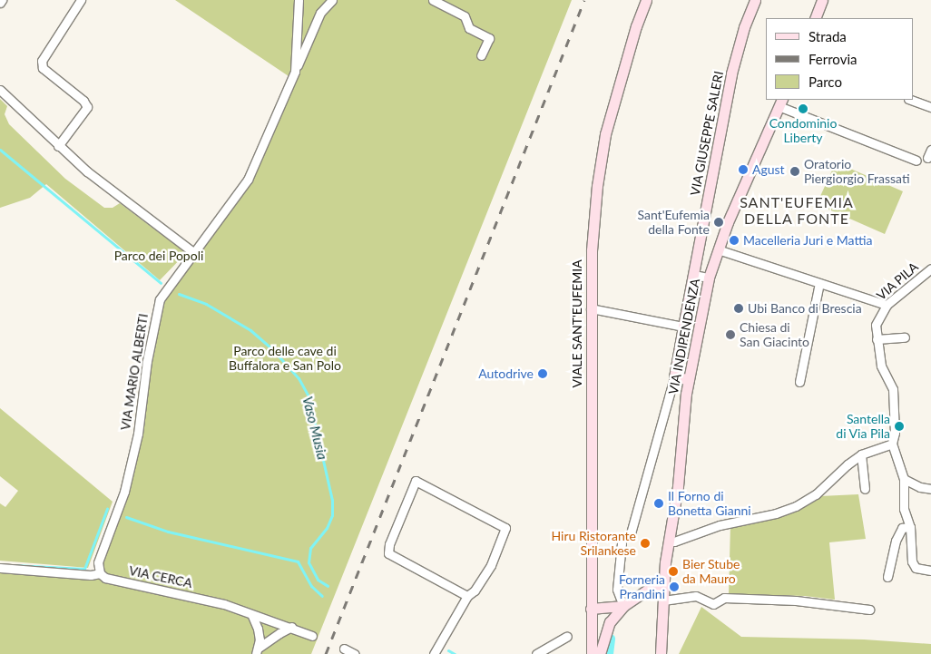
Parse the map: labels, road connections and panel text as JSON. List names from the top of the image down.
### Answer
{
  "streets": {
    "street": [
      "VIA GIUSEPPE SALERI",
      "VIA PILA",
      "VIALE SANT'EUFEMIA",
      "VIA INDIPENDENZA",
      "VIA MARIO ALBERTI",
      "VIA CERCA"
    ]
  },
  "crossings": [
    ["VIA MARIO ALBERTI", "VIA CERCA"]
  ],
  "districts": ["SANT'EUFEMIA DELLA FONTE"],
  "water": ["Vaso Musia"],
  "parks": ["Parco dei Popoli", "Parco delle cave di Buffalora e San Polo"],
  "places": [
    "Condominio Liberty",
    "Agust",
    "Oratorio Piergiorgio Frassati",
    "Sant'Eufemia della Fonte",
    "Macelleria Juri e Mattia",
    "Ubi Banco di Brescia",
    "Chiesa di San Giacinto",
    "Autodrive",
    "Santella di Via Pila",
    "Il Forno di Bonetta Gianni",
    "Hiru Ristorante Srilankese",
    "Bier Stube da Mauro",
    "Forneria Prandini"
  ],
  "legend": ["Strada", "Ferrovia", "Parco"]
}
